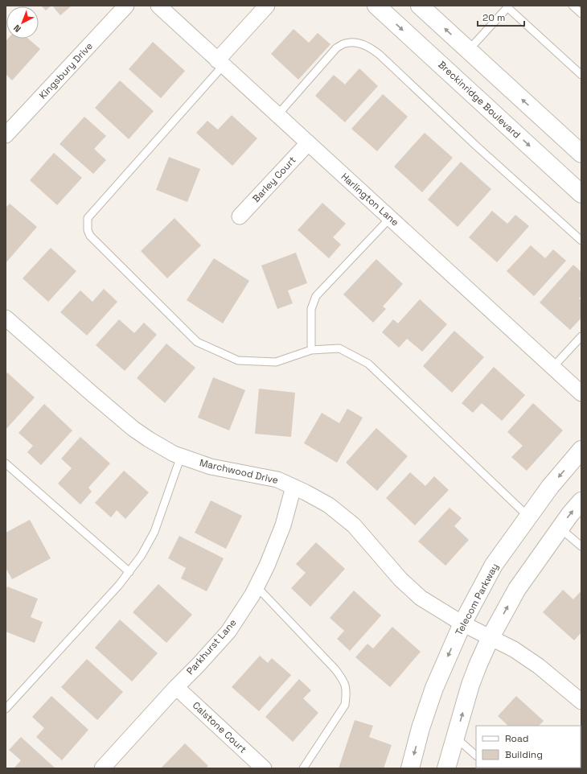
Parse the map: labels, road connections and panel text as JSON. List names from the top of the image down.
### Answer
{
  "streets": {
    "street": [
      "Kingsbury Drive",
      "Breckinridge Boulevard",
      "Barley Court",
      "Harlington Lane",
      "Marchwood Drive",
      "Telecom Parkway",
      "Parkhurst Lane",
      "Calstone Court"
    ]
  },
  "crossings": [
    ["Barley Court", "Harlington Lane"],
    ["Marchwood Drive", "Telecom Parkway"],
    ["Marchwood Drive", "Parkhurst Lane"],
    ["Parkhurst Lane", "Calstone Court"]
  ],
  "legend": ["Road", "Building"],
  "scale_bar": "20 m",
  "north": "bottom left"
}
